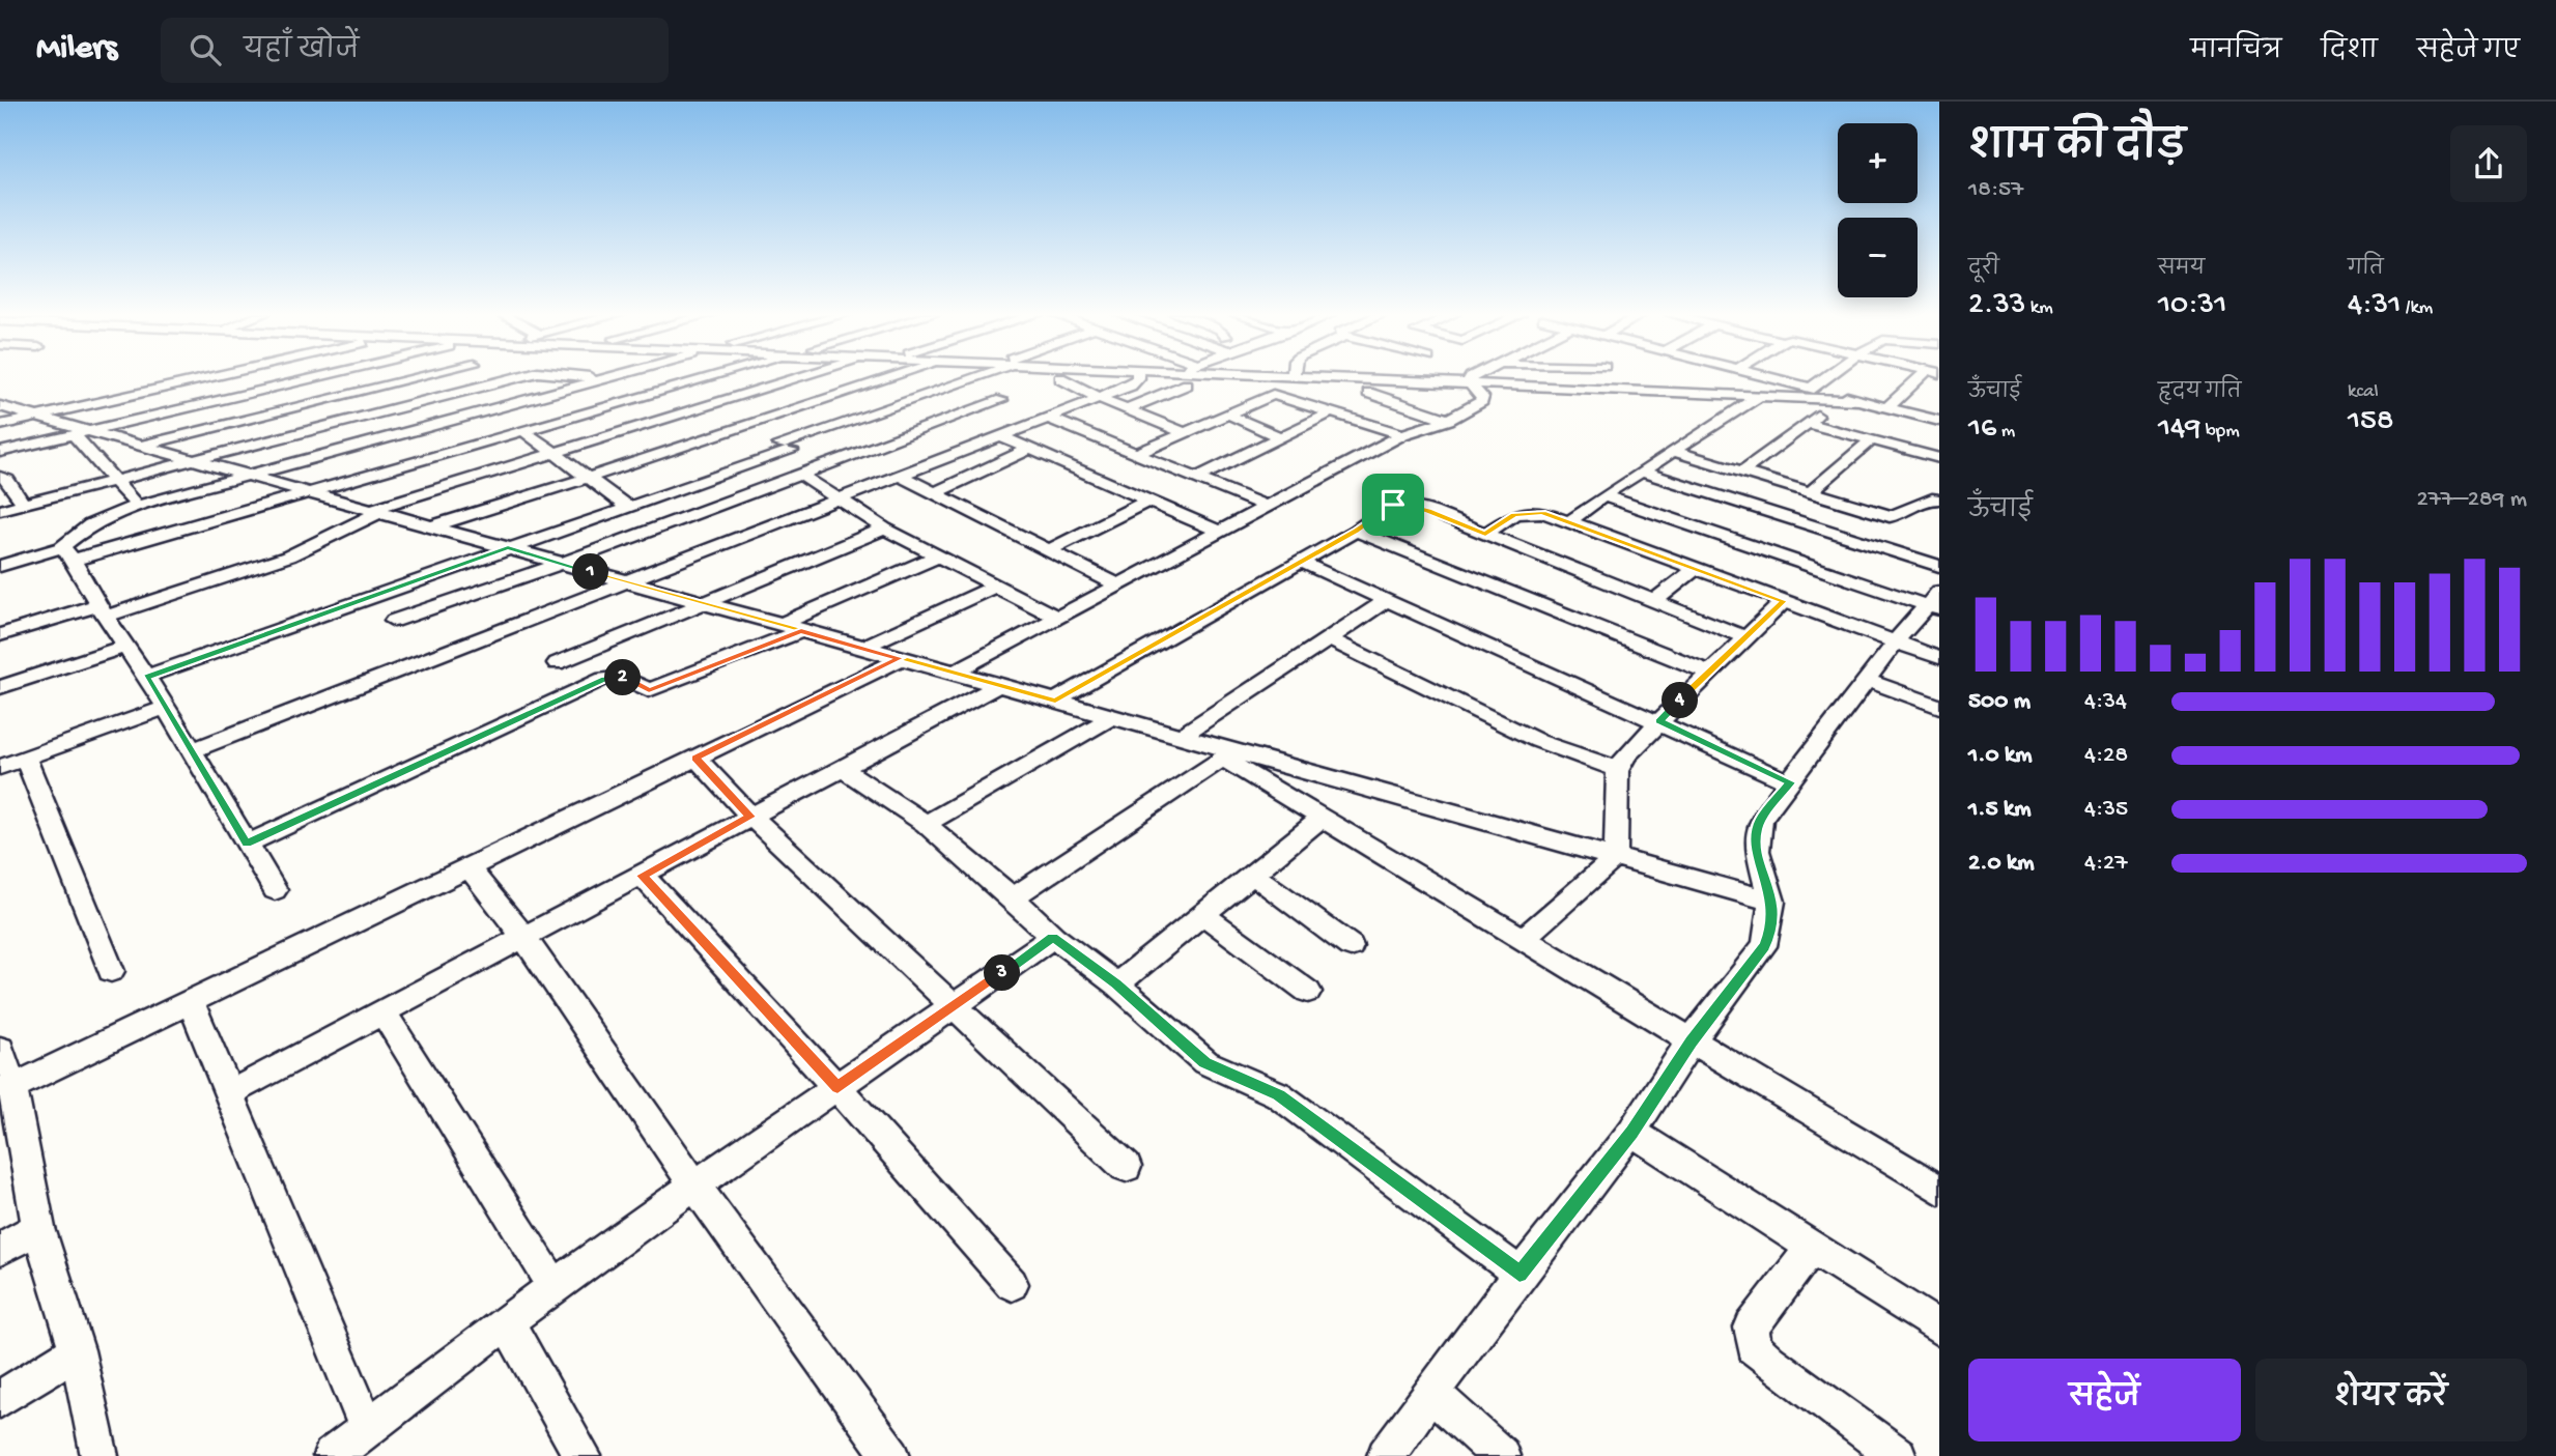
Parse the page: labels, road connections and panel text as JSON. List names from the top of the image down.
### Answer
{
  "page": {
    "header": "Milers",
    "search": "यहाँ खोजें",
    "nav": ["मानचित्र", "दिशा", "सहेजे गए"],
    "heading": ["शाम की दौड़", "18:57"],
    "map_buttons": ["+", "−"],
    "stats": [
      ["दूरी", "2.33 km"],
      ["समय", "10:31"],
      ["गति", "4:31 /km"],
      ["ऊँचाई", "16 m"],
      ["हृदय गति", "149 bpm"],
      ["kcal", "158"]
    ],
    "chart": ["ऊँचाई", "277–289 m"],
    "pins": [
      "1",
      "2",
      "4",
      "3"
    ],
    "list": [
      {
        "name": "500 m",
        "note": "4:34"
      },
      {
        "name": "1.0 km",
        "note": "4:28"
      },
      {
        "name": "1.5 km",
        "note": "4:35"
      },
      {
        "name": "2.0 km",
        "note": "4:27"
      }
    ],
    "buttons": ["सहेजें", "शेयर करें"]
  }
}
